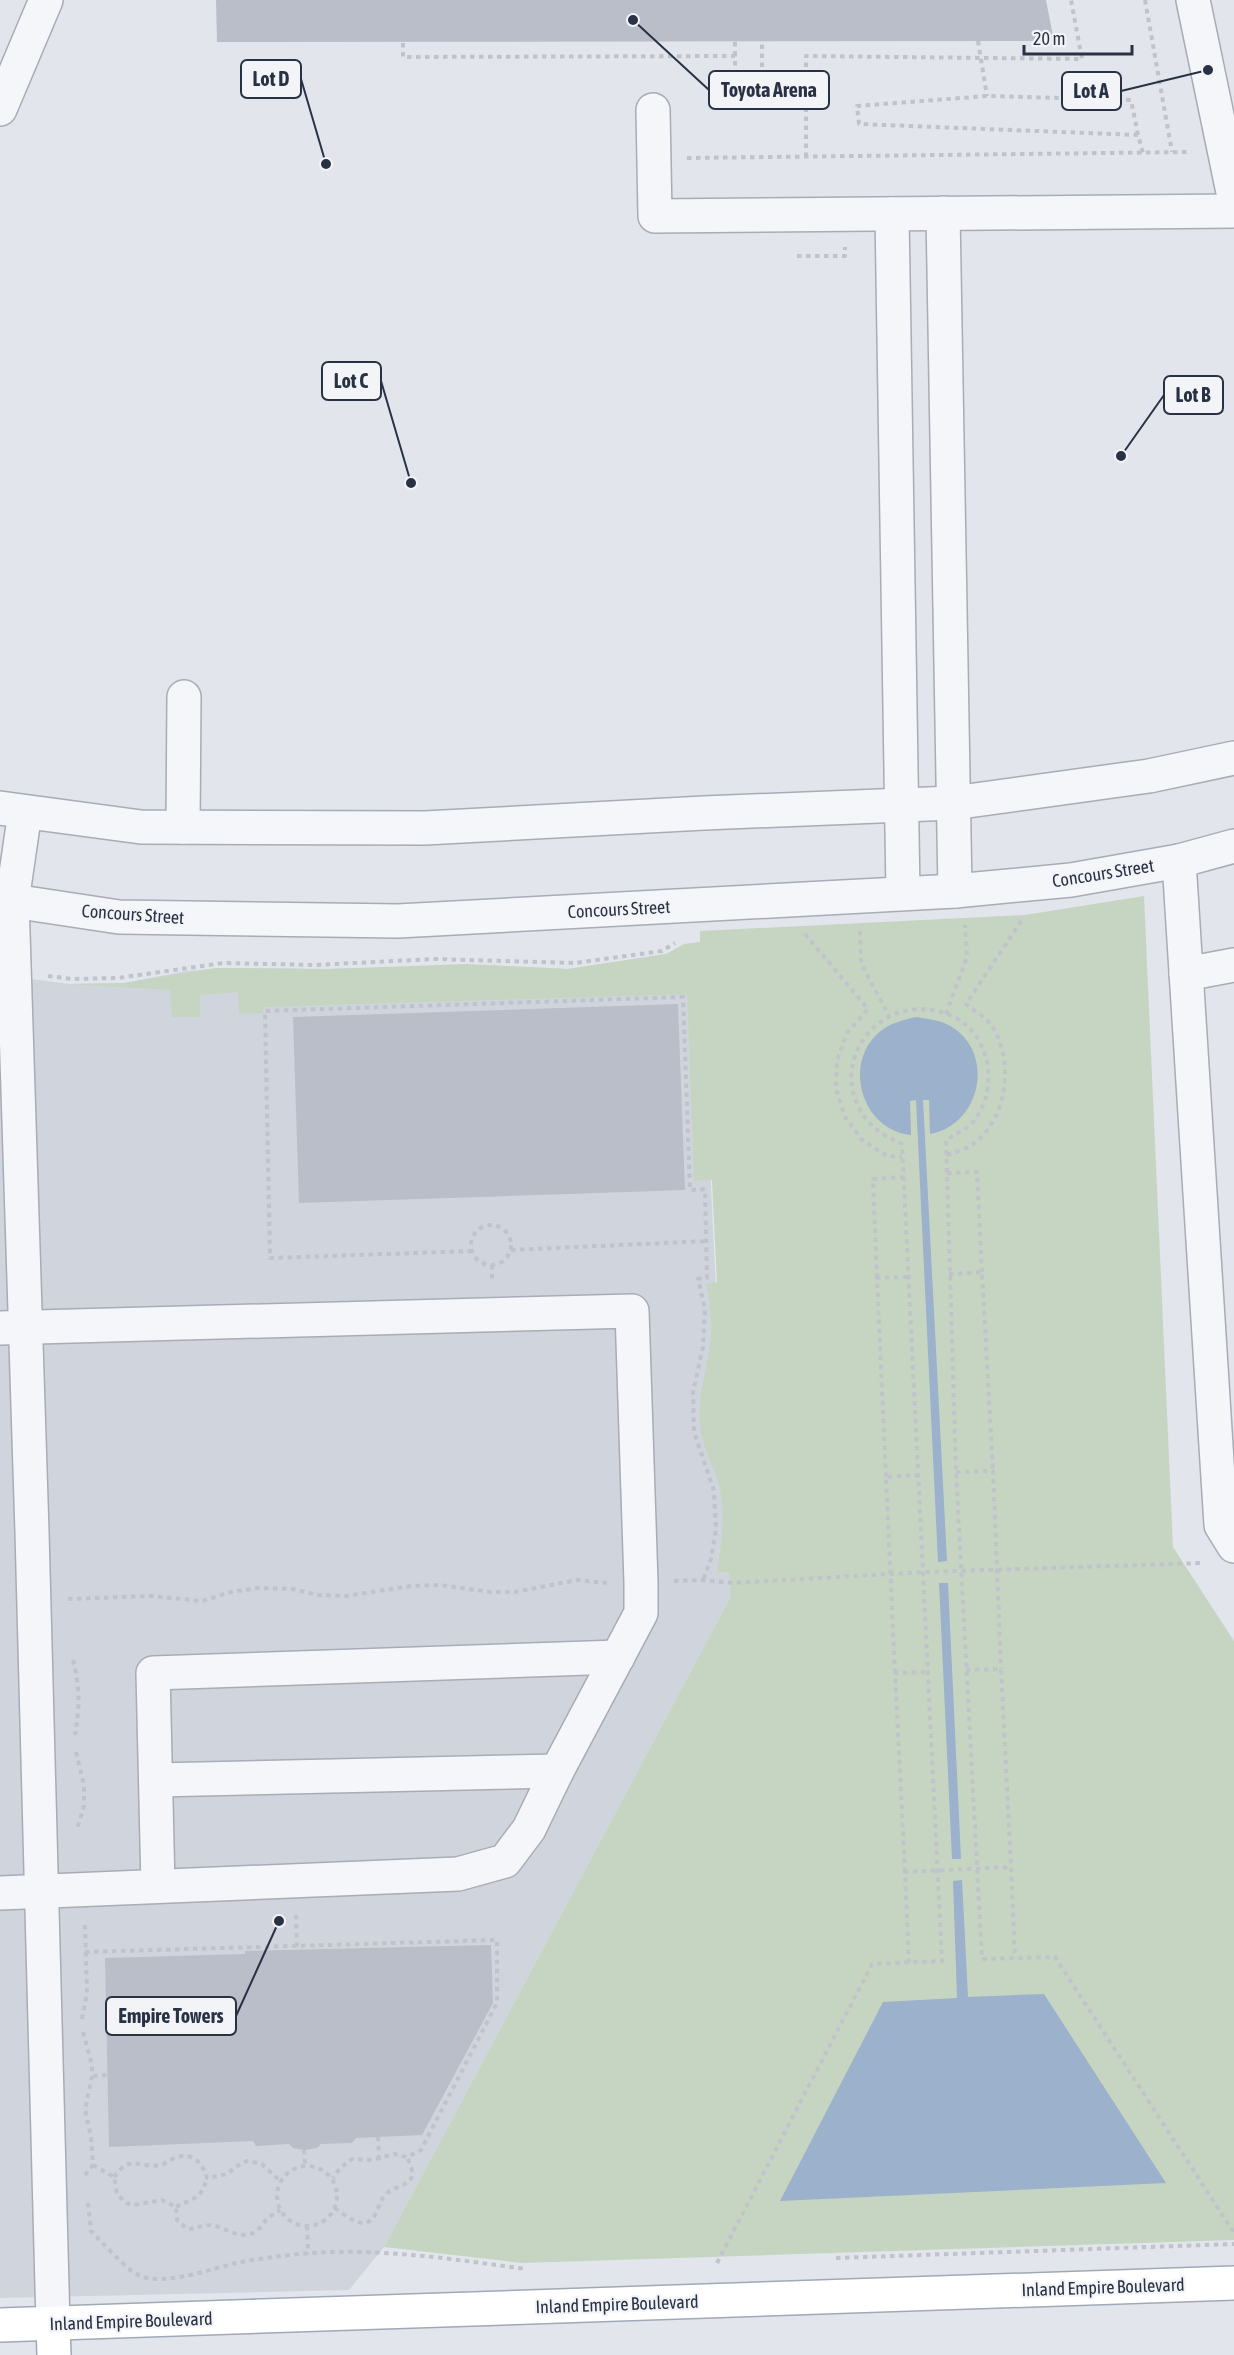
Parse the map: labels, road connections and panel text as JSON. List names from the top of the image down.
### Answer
{
  "streets": {
    "main road": ["Inland Empire Boulevard"],
    "street": ["Concours Street"]
  },
  "places": [
    "Toyota Arena",
    "Lot A",
    "Lot D",
    "Lot B",
    "Lot C",
    "Empire Towers"
  ],
  "scale_bar": "20 m"
}
